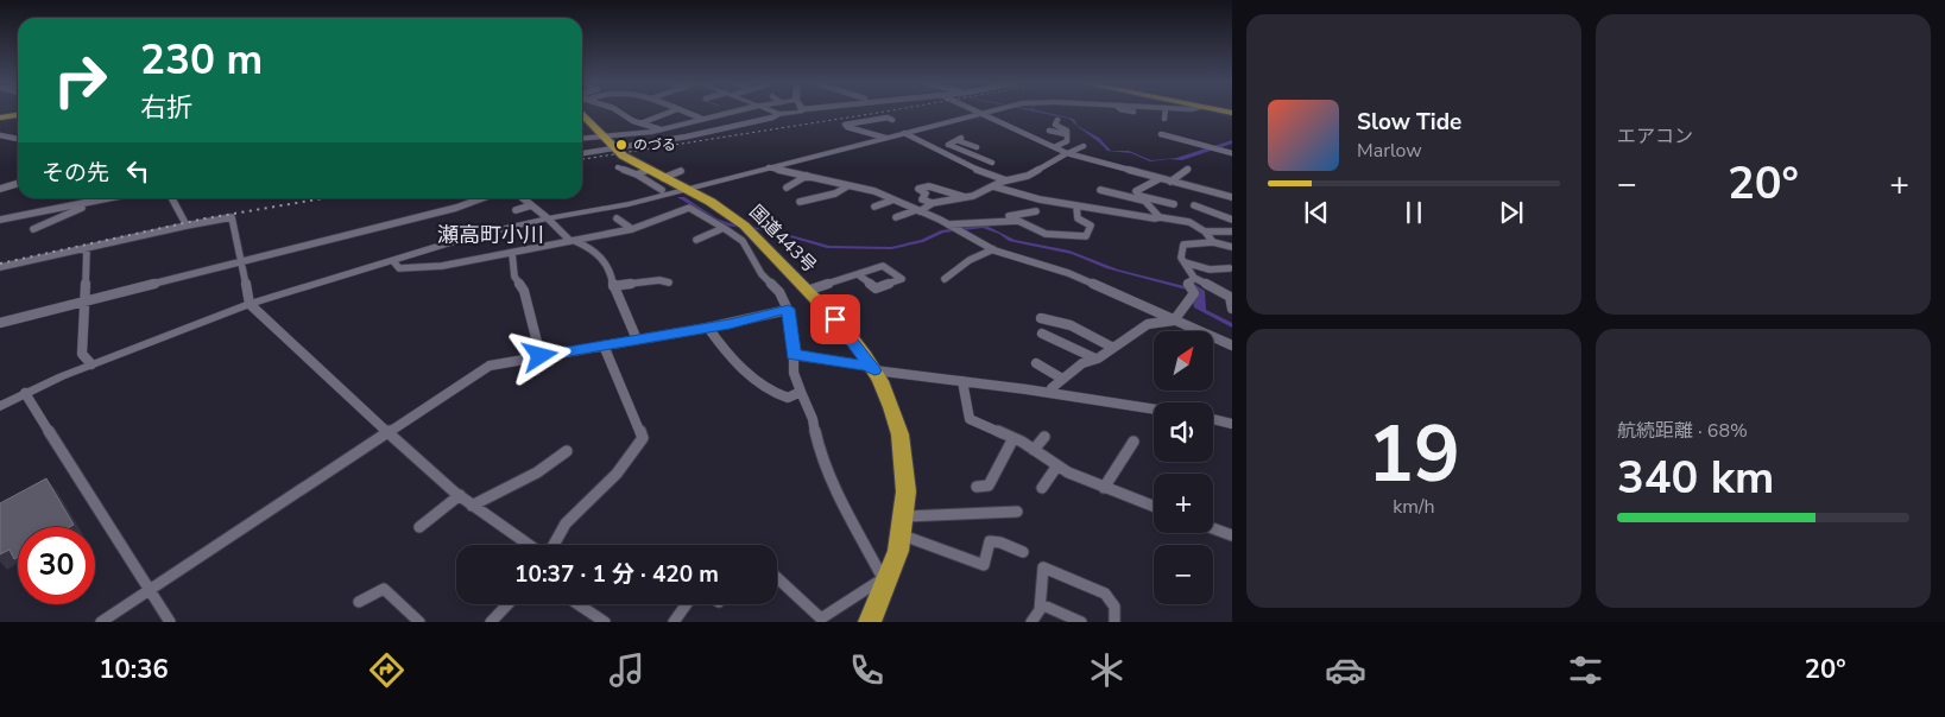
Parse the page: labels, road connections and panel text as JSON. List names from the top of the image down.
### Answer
{
  "streets": {
    "highway": ["国道443号"]
  },
  "districts": ["瀬高町小川"],
  "places": ["のづる"],
  "north": "top right",
  "page": {
    "tile": [
      "エアコン",
      ["19", "km/h"],
      ["航続距離 · 68%", "340 km"]
    ],
    "turn": ["230 m", "右折"],
    "song": ["Slow Tide", "Marlow"],
    "then": "その先",
    "heat": ["−", "20°", "+"],
    "map_buttons": ["+", "−"],
    "limit": "30",
    "trip": "10:37 · 1 分 · 420 m",
    "tabs": ["10:36", "20°"]
  }
}
